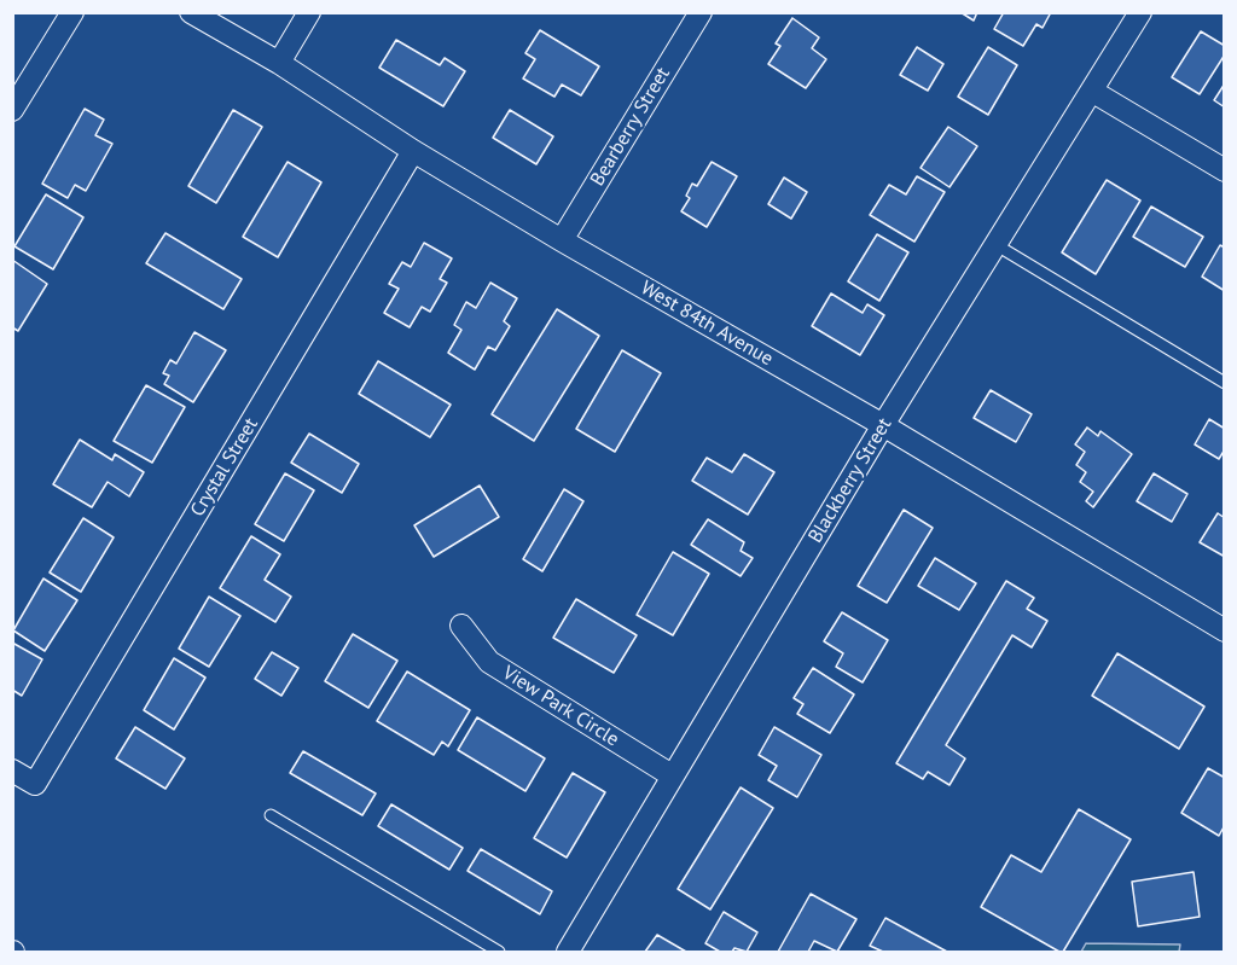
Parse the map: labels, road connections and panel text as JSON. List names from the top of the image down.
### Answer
{
  "streets": {
    "street": [
      "Bearberry Street",
      "West 84th Avenue",
      "Crystal Street",
      "Blackberry Street",
      "View Park Circle"
    ]
  },
  "crossings": [
    ["Bearberry Street", "West 84th Avenue"],
    ["West 84th Avenue", "Crystal Street"],
    ["West 84th Avenue", "Blackberry Street"],
    ["Blackberry Street", "View Park Circle"]
  ]
}
